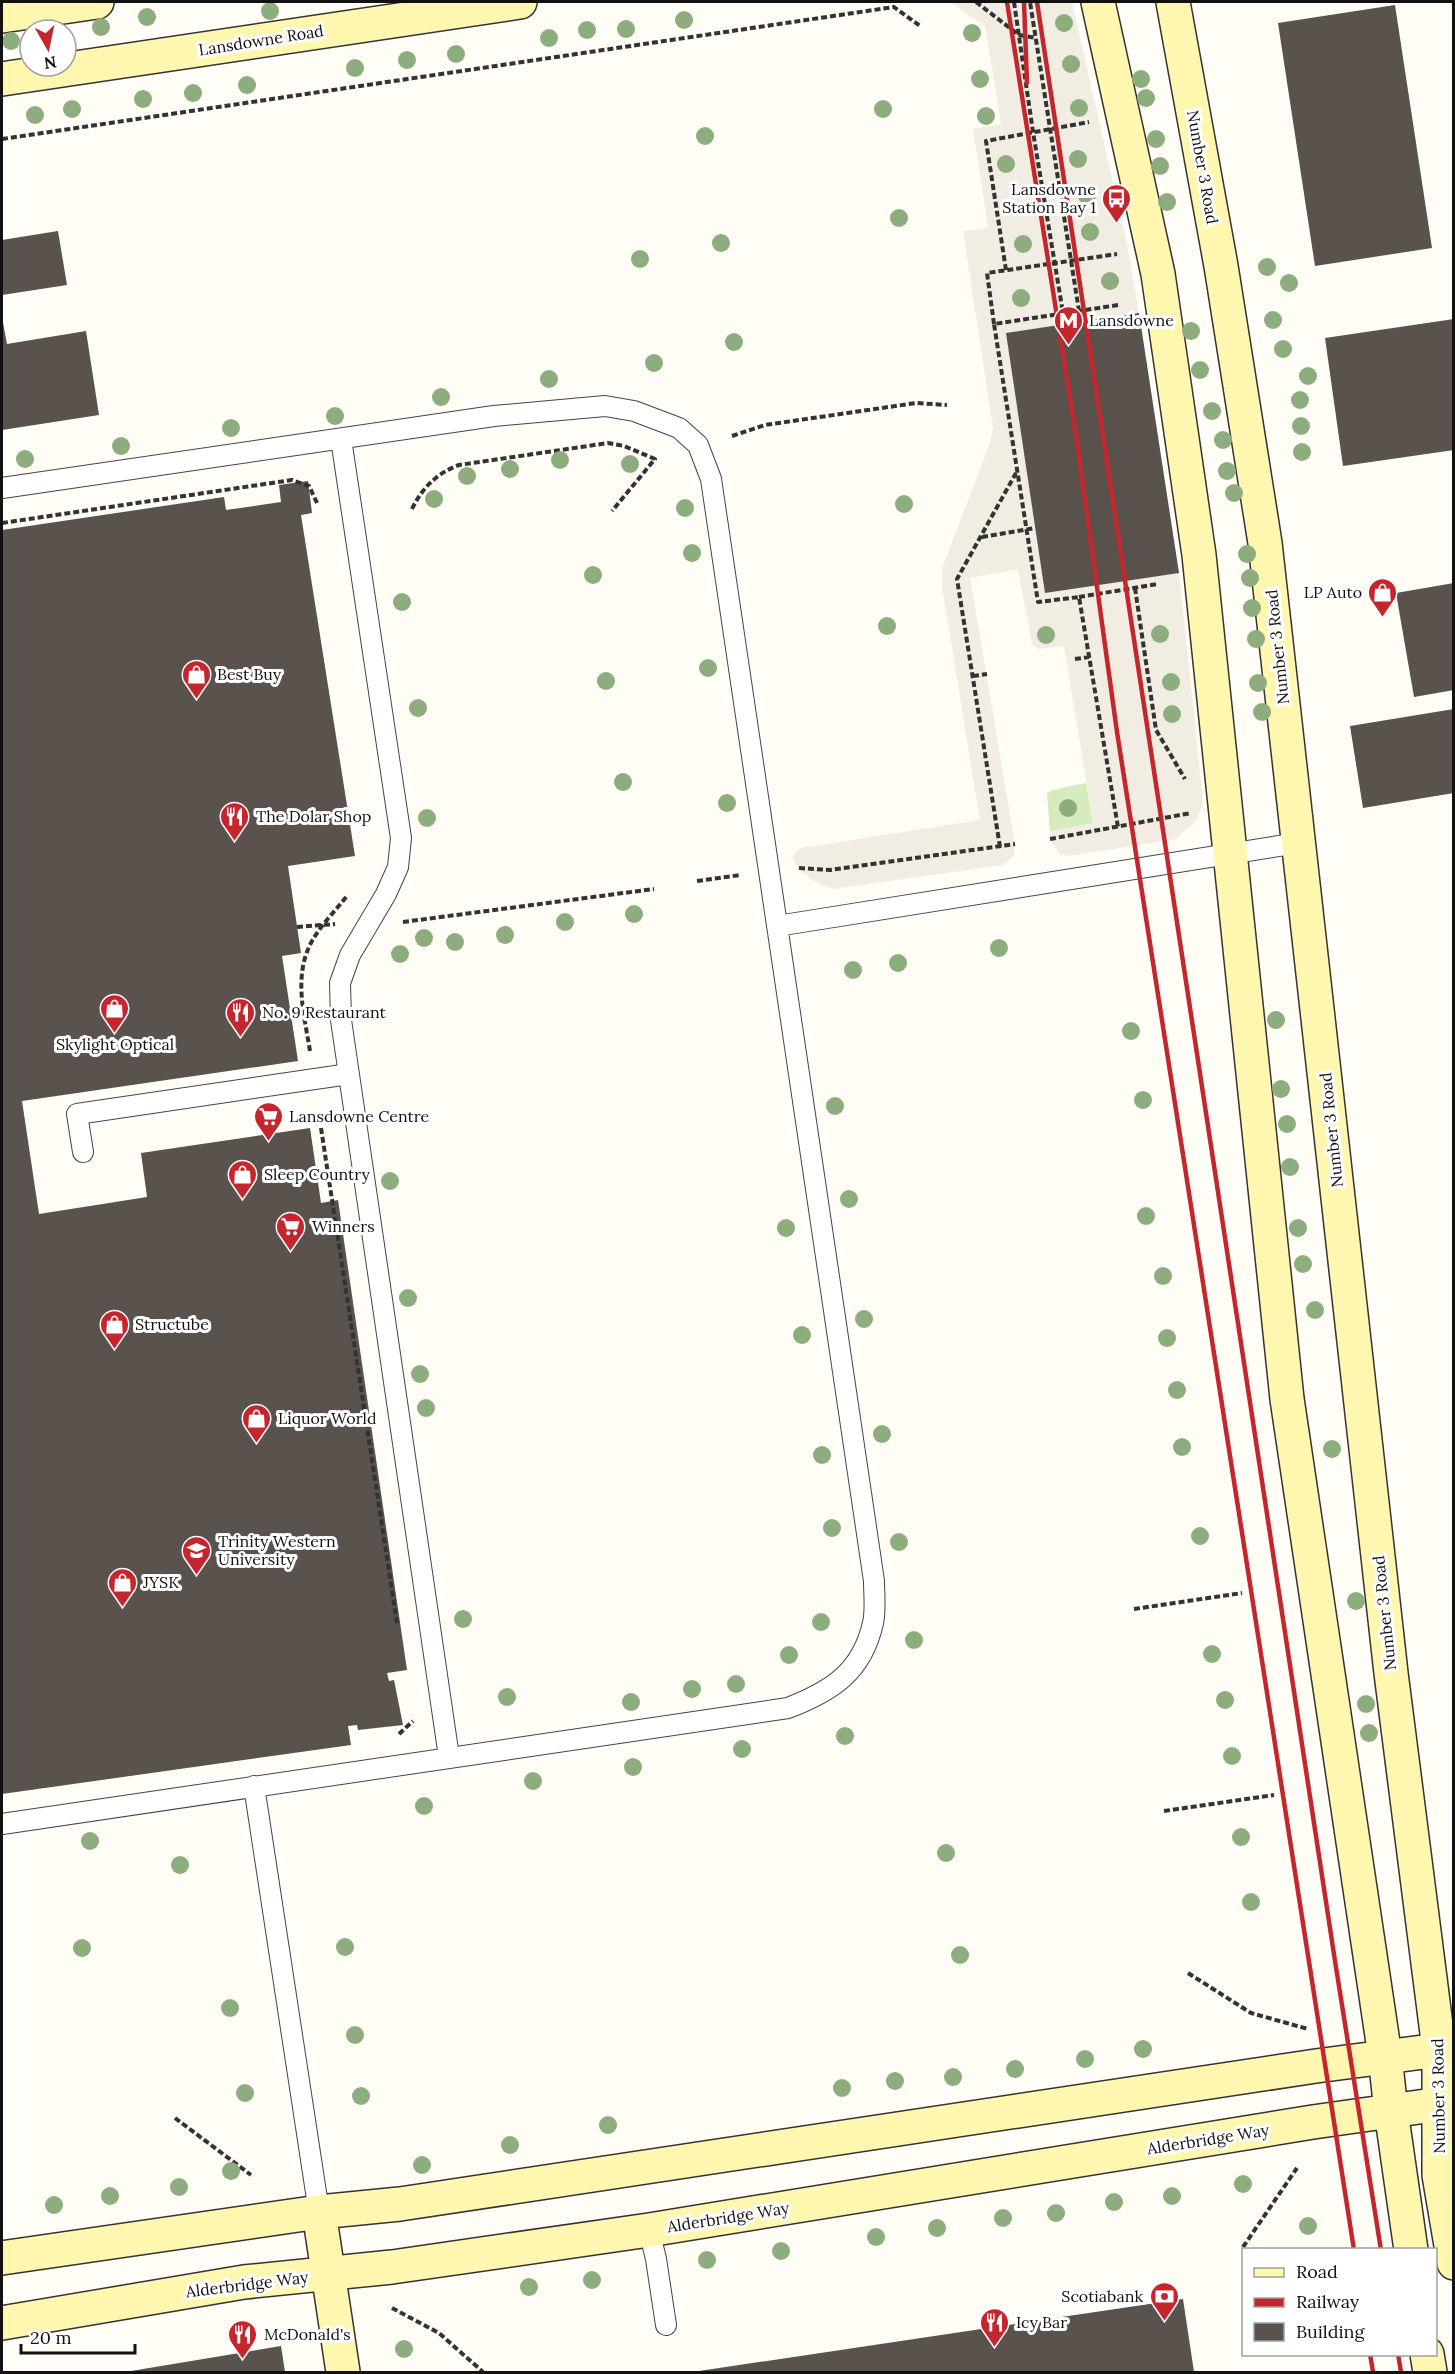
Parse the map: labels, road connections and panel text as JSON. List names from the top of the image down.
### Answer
{
  "streets": {
    "main road": ["Lansdowne Road", "Number 3 Road", "Alderbridge Way"]
  },
  "crossings": [
    ["Number 3 Road", "Alderbridge Way"]
  ],
  "places": {
    "bus stop": ["Lansdowne Station Bay 1"],
    "metro station": ["Lansdowne"],
    "shop": [
      "LP Auto",
      "Best Buy",
      "Skylight Optical",
      "Sleep Country",
      "Structube",
      "Liquor World",
      "JYSK"
    ],
    "restaurant": [
      "The Dolar Shop",
      "No. 9 Restaurant",
      "Icy Bar",
      "McDonald's"
    ],
    "supermarket": ["Lansdowne Centre", "Winners"],
    "school or university": ["Trinity Western University"],
    "bank": ["Scotiabank"]
  },
  "legend": ["Road", "Railway", "Building"],
  "scale_bar": "20 m",
  "north": "bottom"
}
